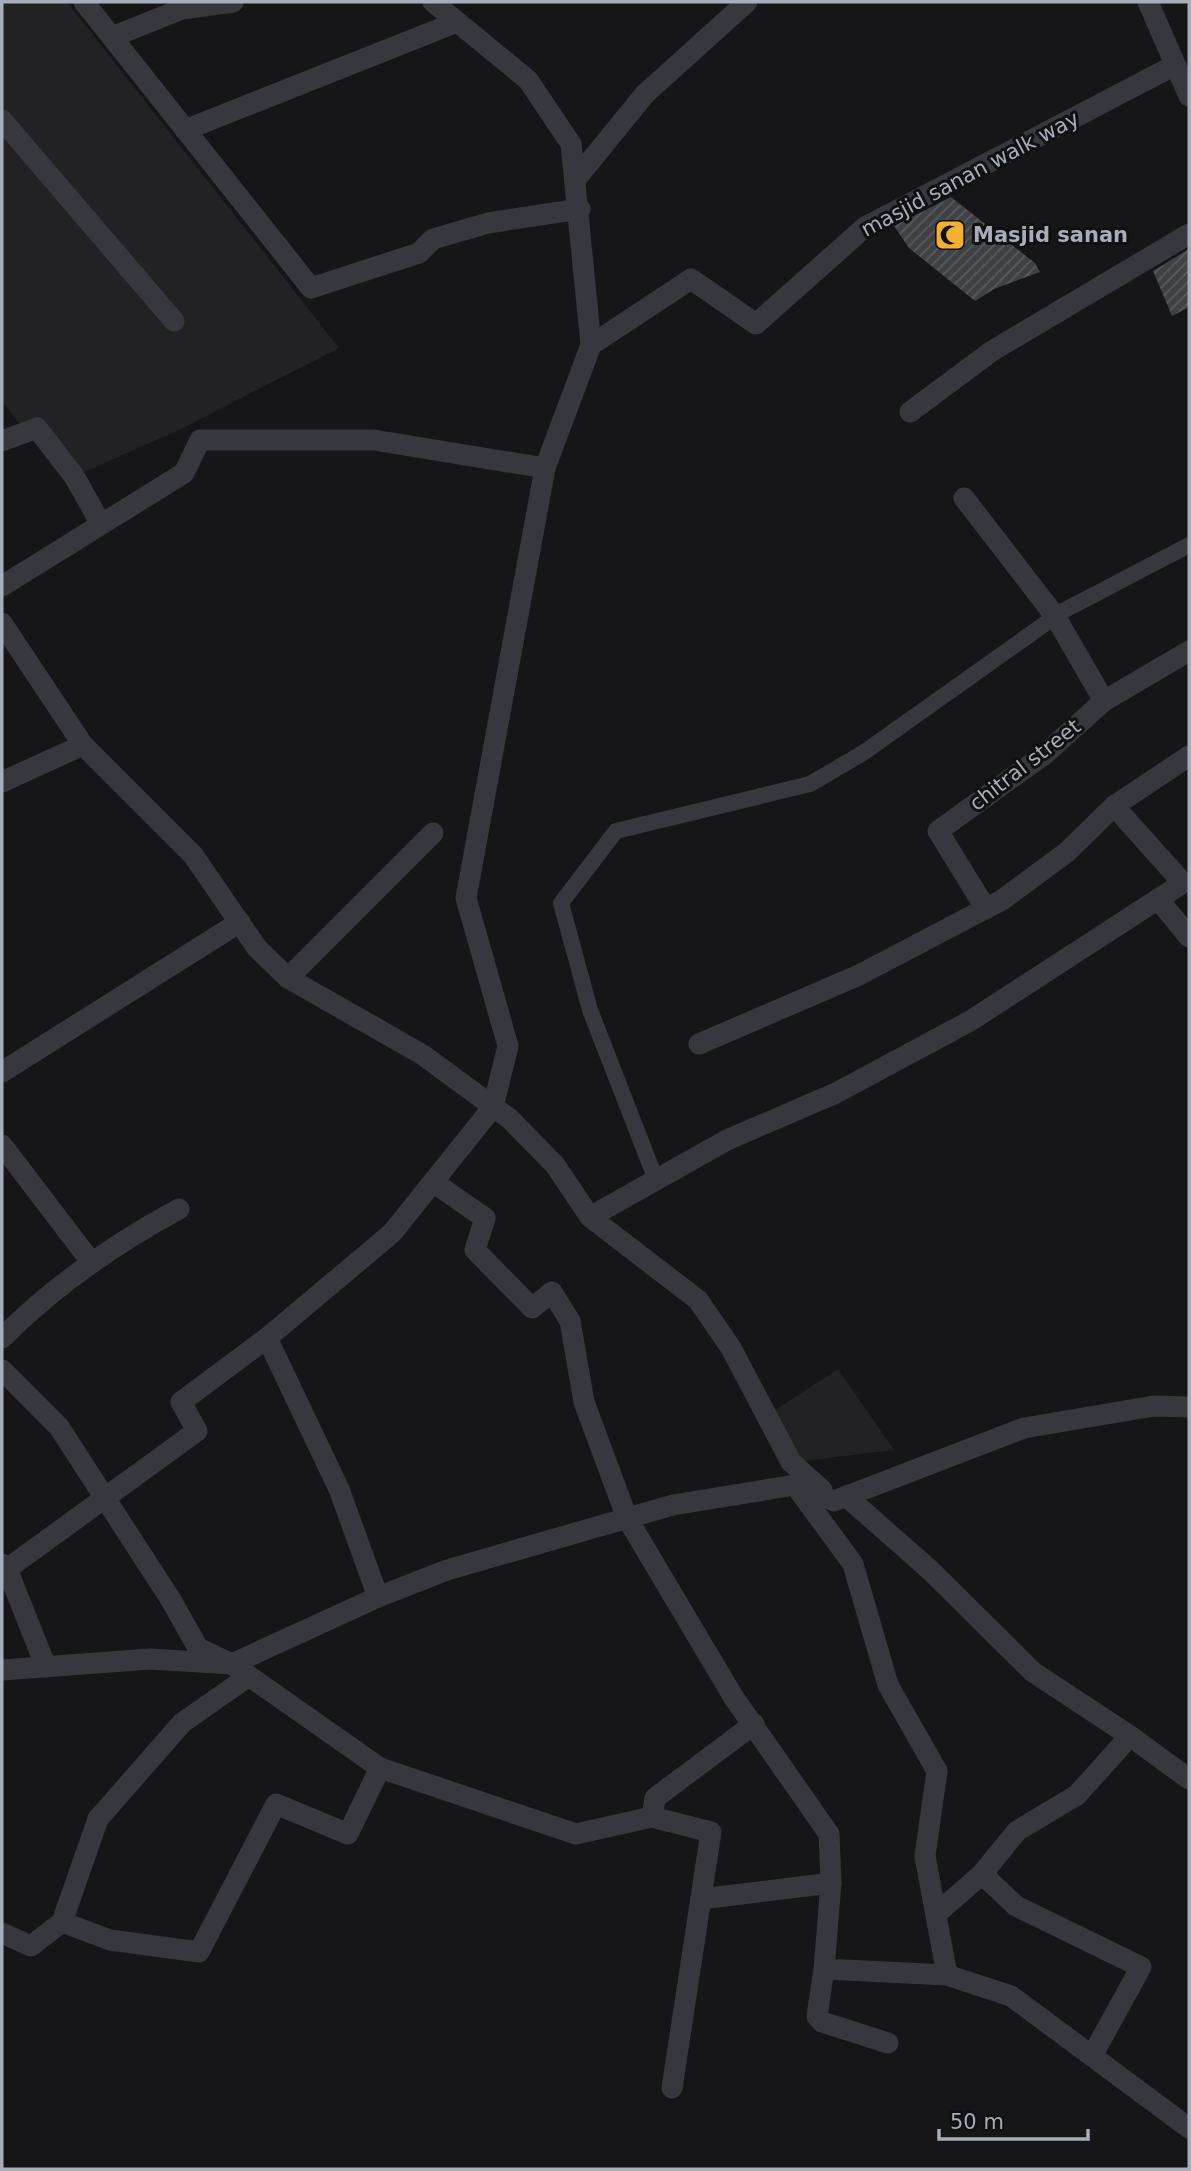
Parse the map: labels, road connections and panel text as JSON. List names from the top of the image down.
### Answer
{
  "streets": {
    "street": ["masjid sanan walk way", "chitral street"]
  },
  "places": {
    "mosque": ["Masjid sanan"]
  },
  "scale_bar": "50 m"
}
